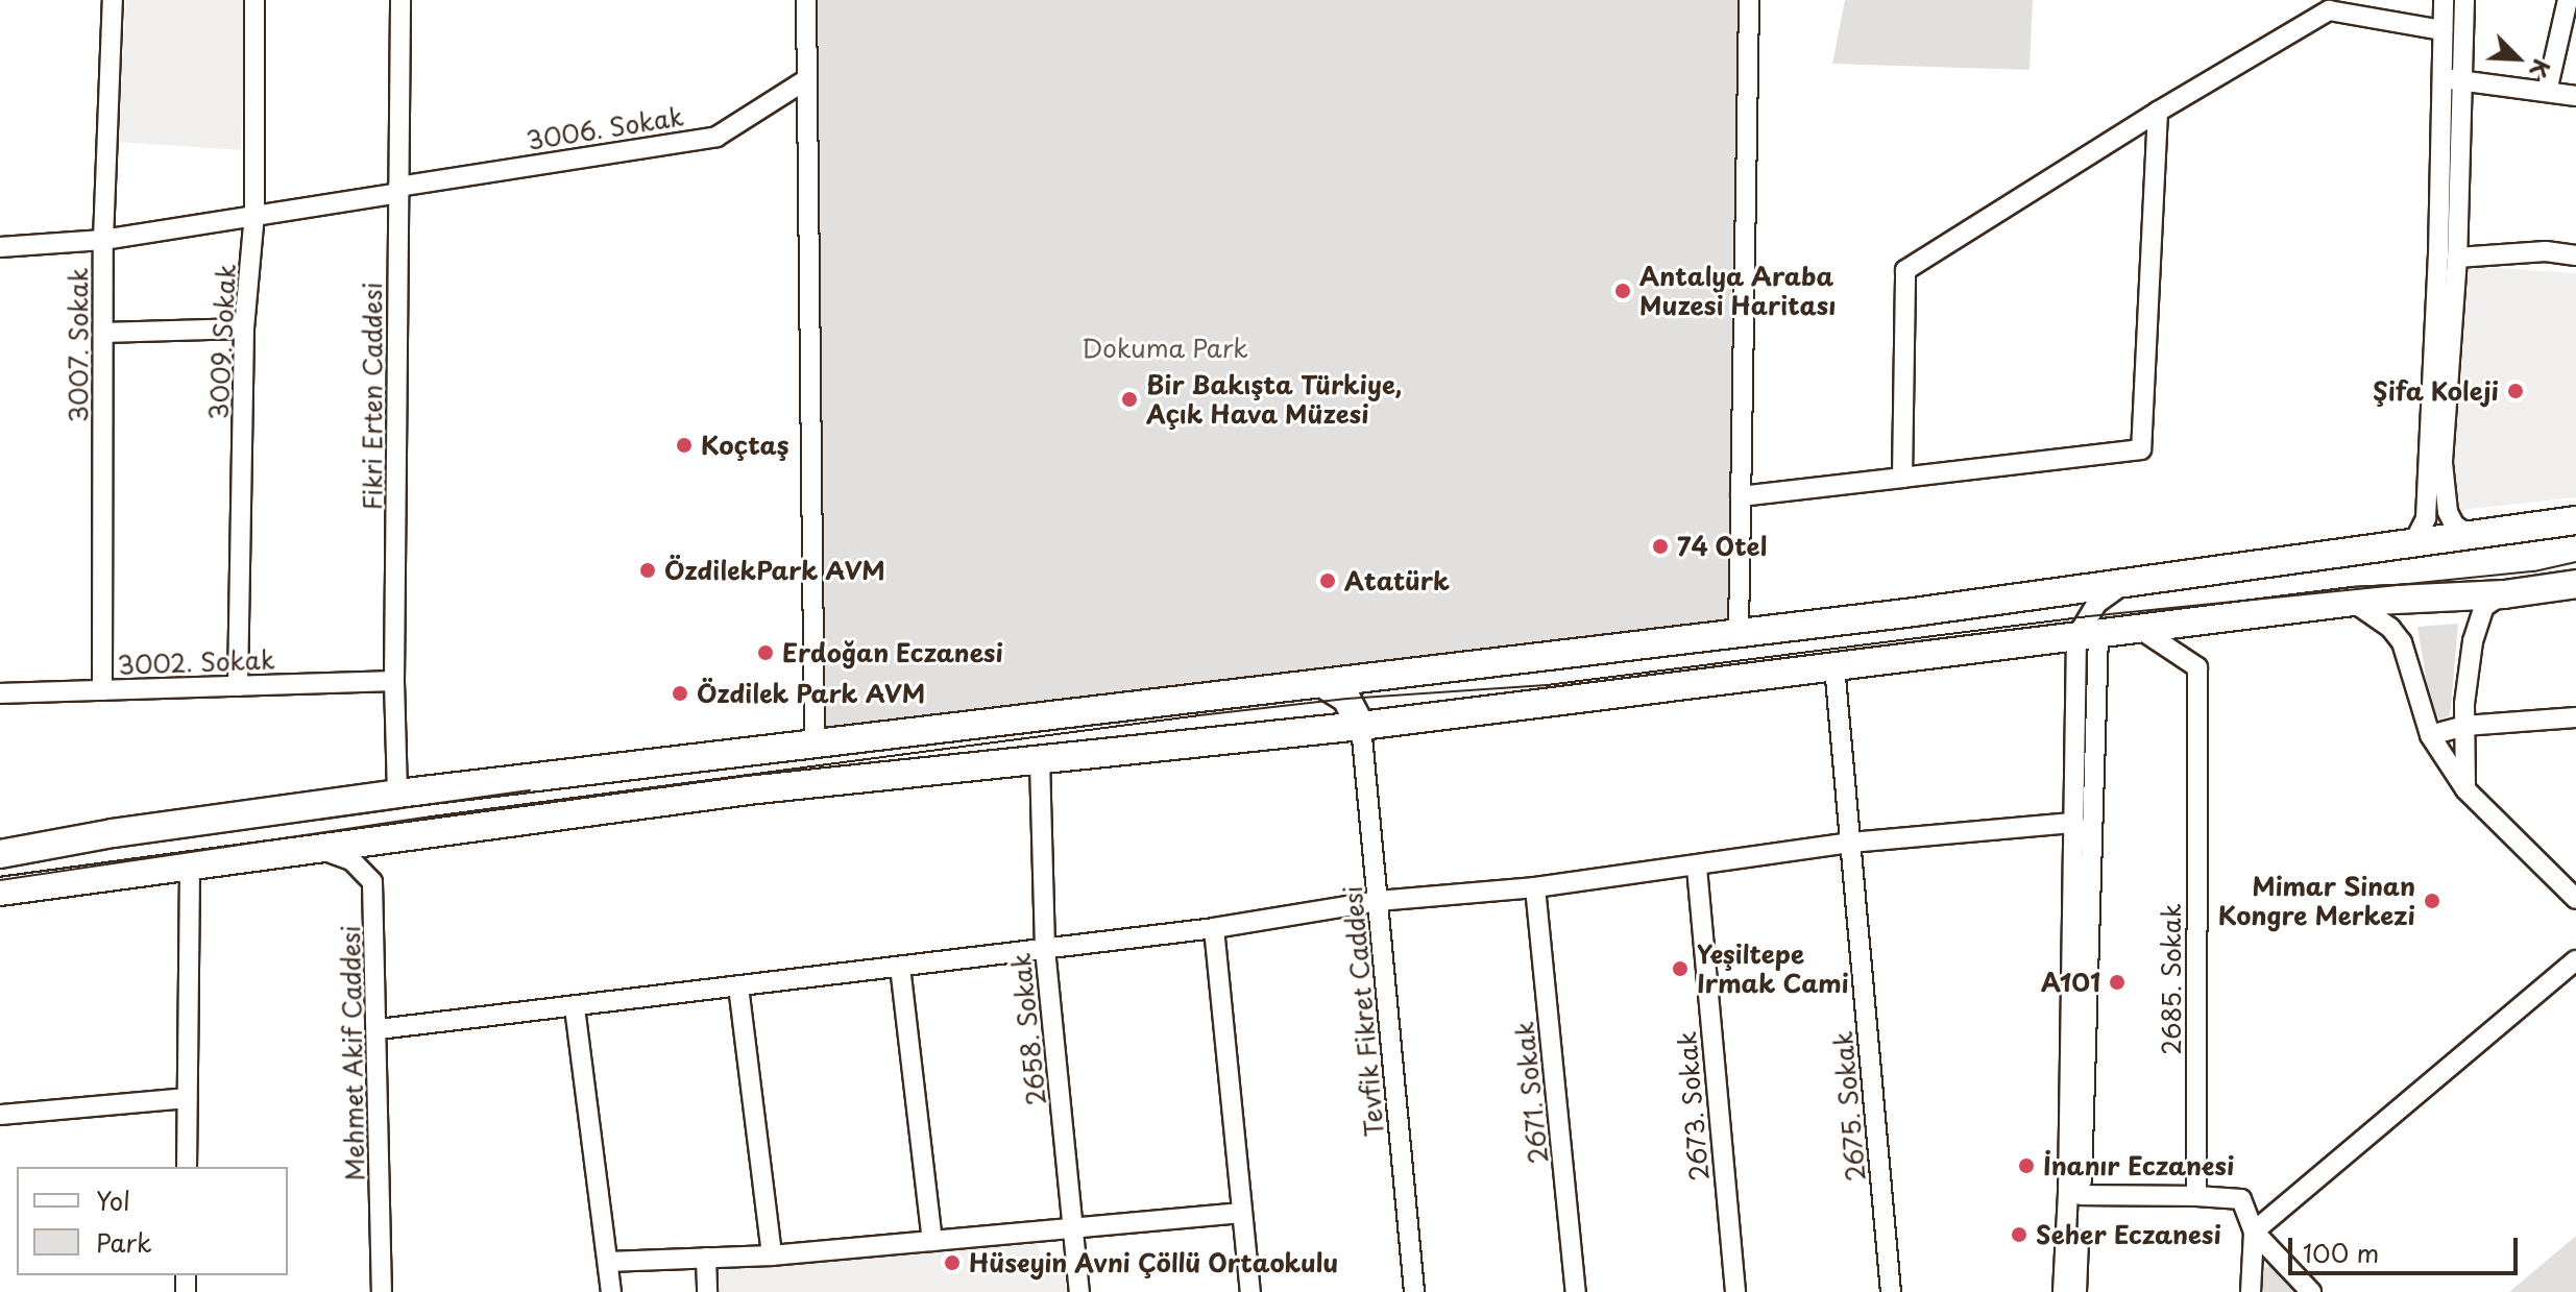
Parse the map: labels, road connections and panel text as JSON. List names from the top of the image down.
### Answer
{
  "streets": {
    "street": [
      "3006. Sokak",
      "3009. Sokak",
      "3007. Sokak",
      "Fikri Erten Caddesi",
      "3002. Sokak",
      "2685. Sokak",
      "Tevfik Fikret Caddesi",
      "2658. Sokak",
      "Mehmet Akif Caddesi",
      "2671. Sokak",
      "2673. Sokak",
      "2675. Sokak"
    ]
  },
  "crossings": [
    ["3006. Sokak", "3009. Sokak"],
    ["3006. Sokak", "3007. Sokak"],
    ["3006. Sokak", "Fikri Erten Caddesi"],
    ["3009. Sokak", "3002. Sokak"],
    ["3007. Sokak", "3002. Sokak"],
    ["Fikri Erten Caddesi", "3002. Sokak"]
  ],
  "parks": ["Dokuma Park"],
  "places": [
    "Antalya Araba Muzesi Haritası",
    "Şifa Koleji",
    "Bir Bakışta Türkiye, Açık Hava Müzesi",
    "Koçtaş",
    "74 Otel",
    "ÖzdilekPark AVM",
    "Atatürk",
    "Erdoğan Eczanesi",
    "Özdilek Park AVM",
    "Mimar Sinan Kongre Merkezi",
    "Yeşiltepe Irmak Cami",
    "A101",
    "İnanır Eczanesi",
    "Seher Eczanesi",
    "Hüseyin Avni Çöllü Ortaokulu"
  ],
  "legend": ["Yol", "Park"],
  "scale_bar": "100 m",
  "north": "bottom right"
}
